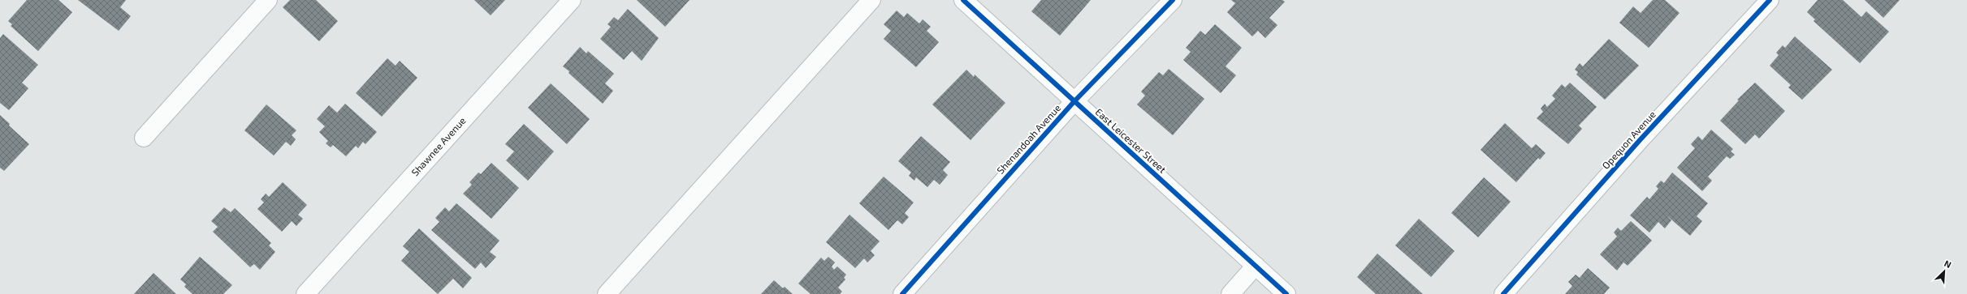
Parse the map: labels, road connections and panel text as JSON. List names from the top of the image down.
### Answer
{
  "streets": {
    "street": [
      "Shenandoah Avenue",
      "Opequon Avenue",
      "East Leicester Street",
      "Shawnee Avenue"
    ]
  },
  "crossings": [
    ["Shenandoah Avenue", "East Leicester Street"]
  ],
  "north": "top right"
}
